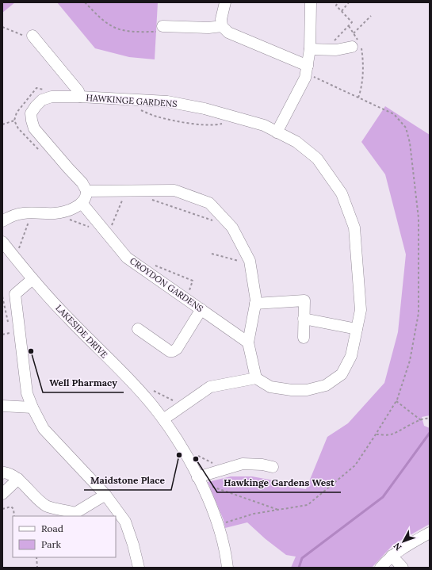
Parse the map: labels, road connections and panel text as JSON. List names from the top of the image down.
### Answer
{
  "streets": {
    "street": ["HAWKINGE GARDENS", "CROYDON GARDENS", "LAKESIDE DRIVE"]
  },
  "places": ["Well Pharmacy", "Maidstone Place", "Hawkinge Gardens West"],
  "legend": ["Road", "Park"],
  "north": "bottom left"
}
